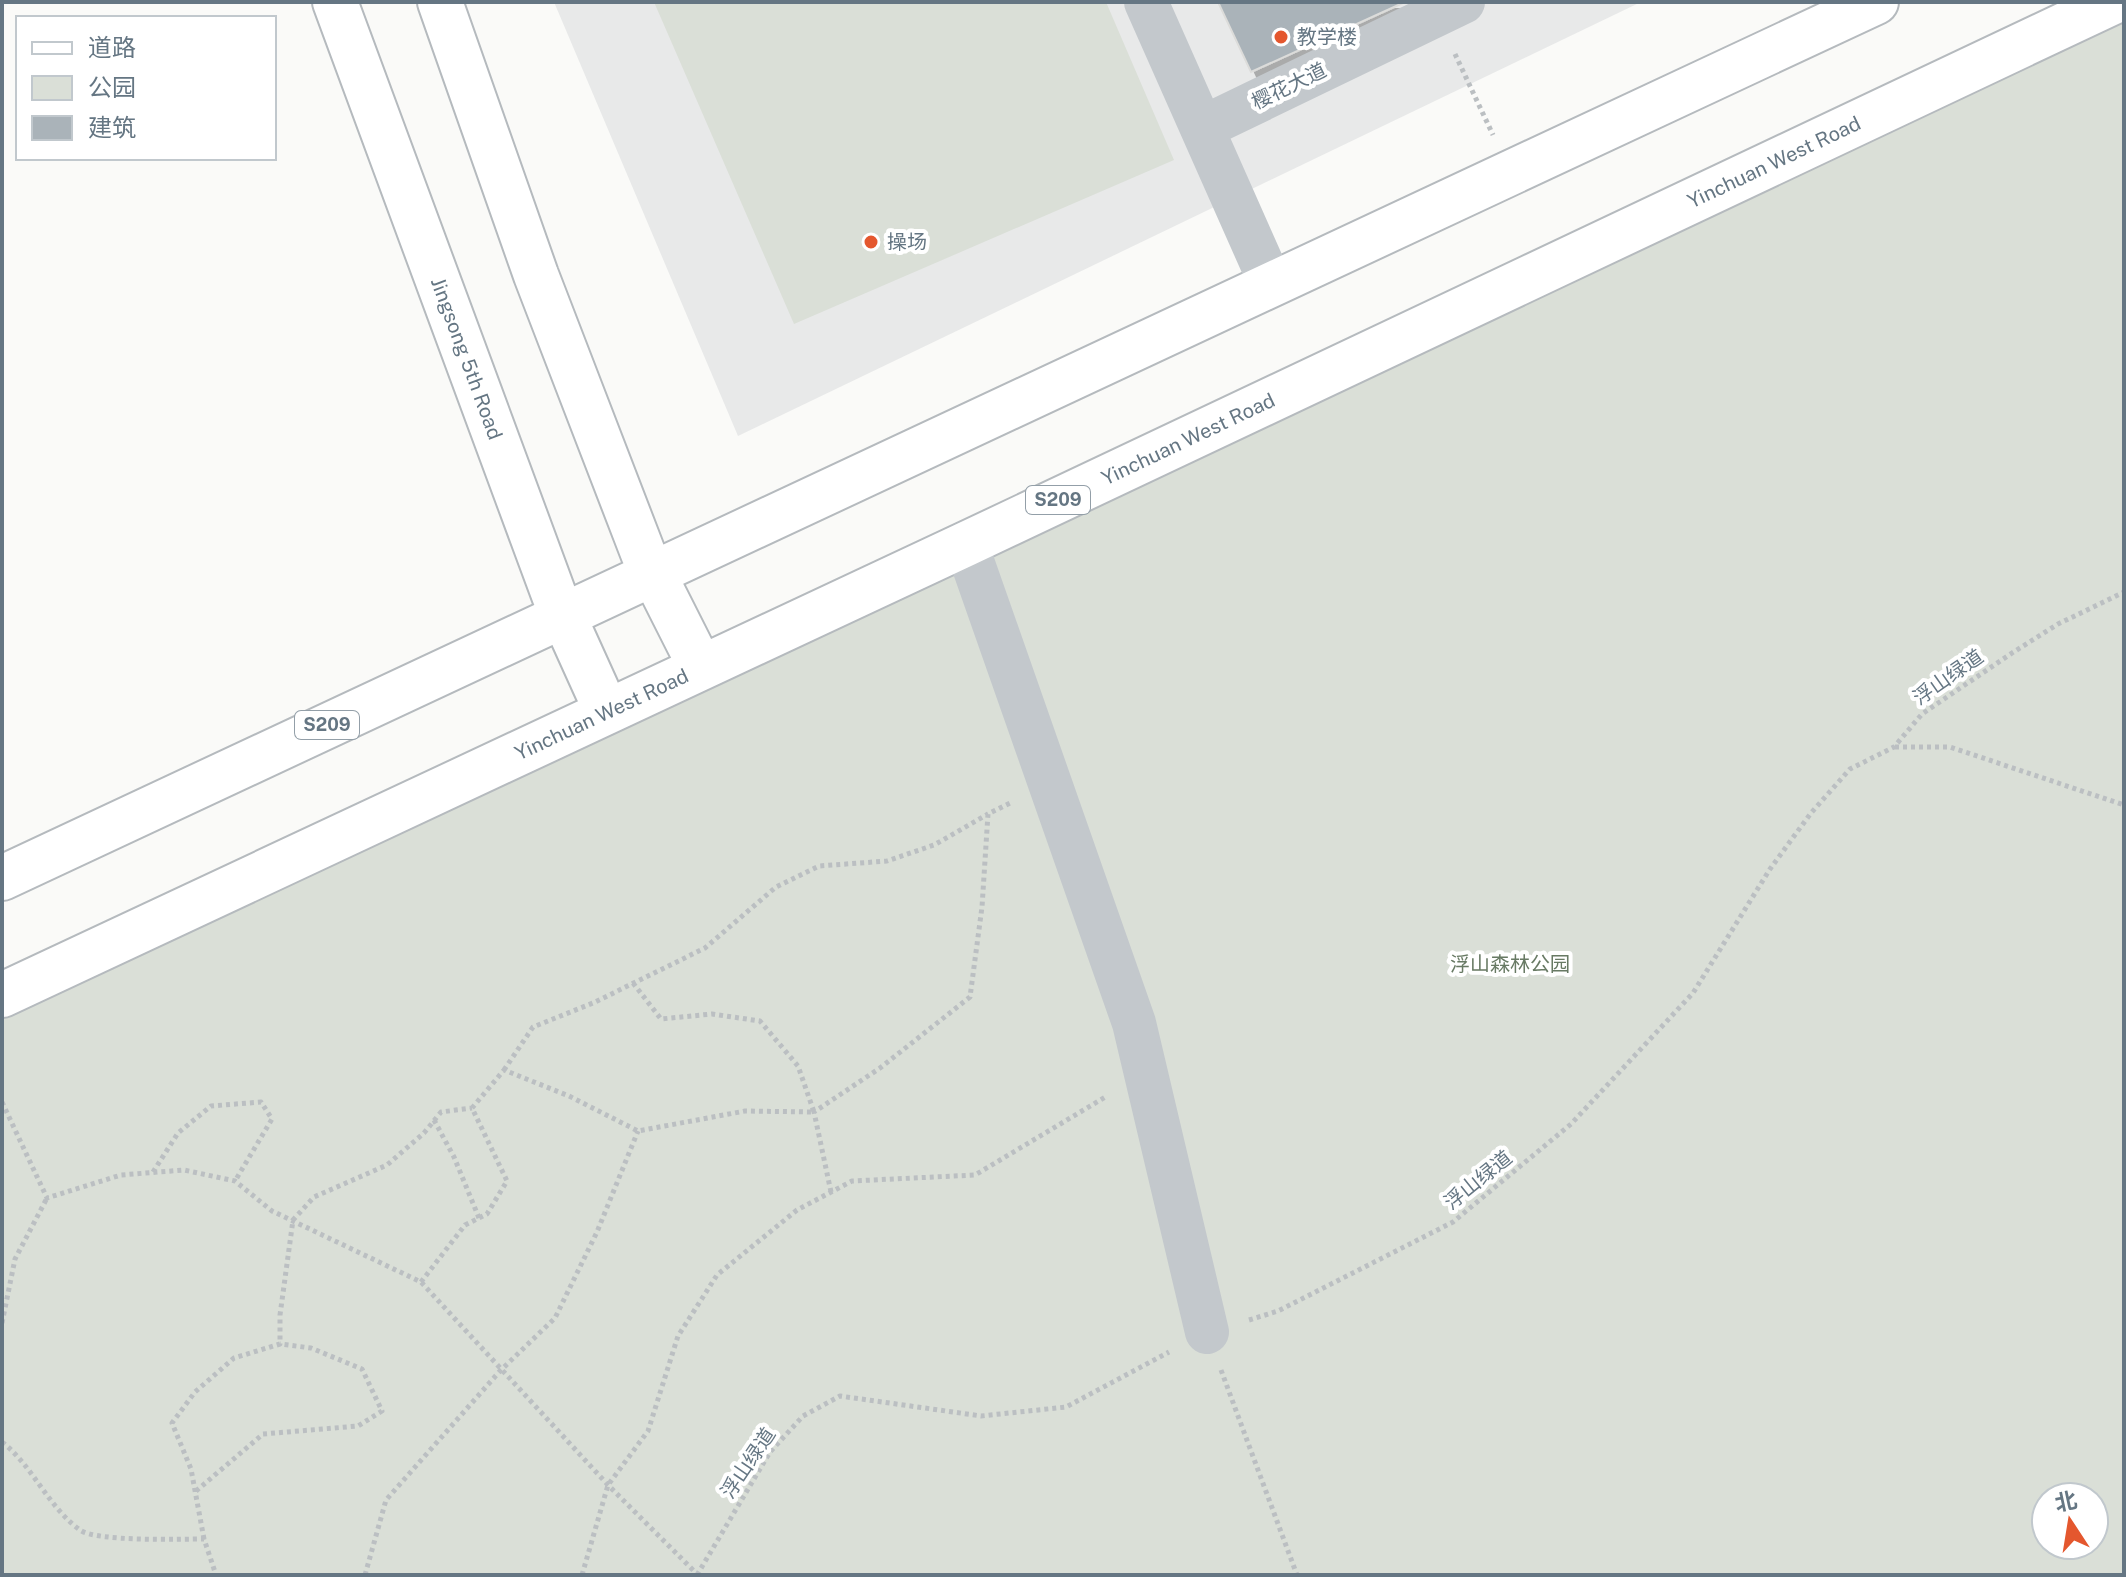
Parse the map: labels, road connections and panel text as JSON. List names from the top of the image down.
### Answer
{
  "streets": {
    "main road": ["Yinchuan West Road", "Jingsong 5th Road", "S209"],
    "street": ["樱花大道"],
    "path": ["浮山绿道"]
  },
  "crossings": [
    ["Yinchuan West Road", "Jingsong 5th Road"],
    ["Jingsong 5th Road", "S209"]
  ],
  "parks": ["浮山森林公园"],
  "places": ["教学楼", "操场"],
  "legend": ["道路", "公园", "建筑"],
  "north": "top"
}
